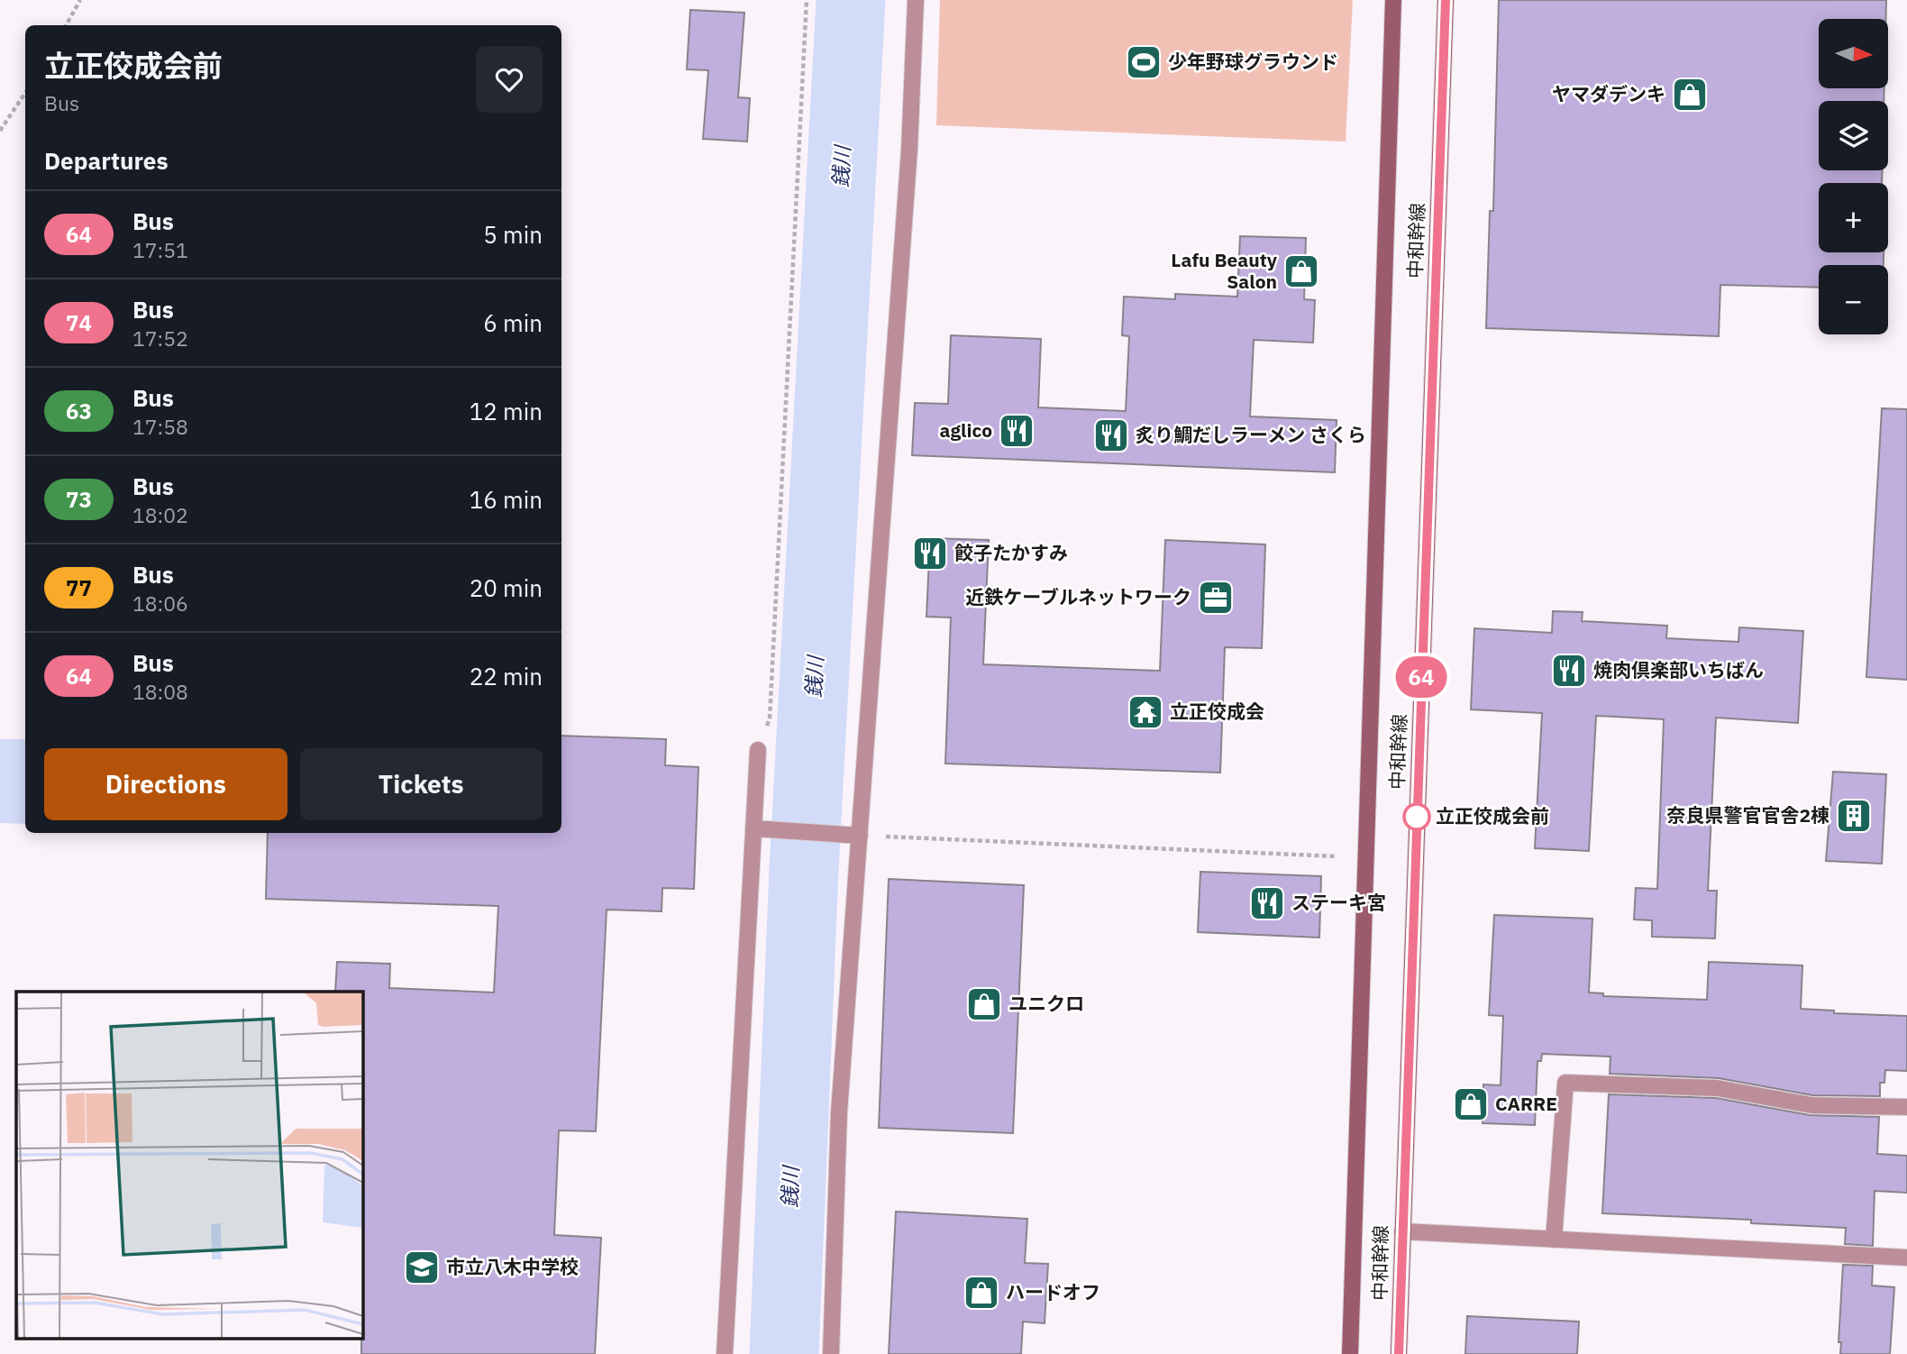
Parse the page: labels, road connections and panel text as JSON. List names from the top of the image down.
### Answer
{
  "streets": {
    "main road": ["中和幹線"]
  },
  "water": ["銭川"],
  "places": {
    "sports": ["少年野球グラウンド"],
    "shop": [
      "ヤマダデンキ",
      "Lafu Beauty Salon",
      "ユニクロ",
      "CARRE",
      "ハードオフ"
    ],
    "restaurant": [
      "aglico",
      "炙り鯛だしラーメン さくら",
      "餃子たかすみ",
      "焼肉倶楽部いちばん",
      "ステーキ宮"
    ],
    "office": ["近鉄ケーブルネットワーク"],
    "temple": ["立正佼成会"],
    "building": ["奈良県警官官舎2棟"],
    "other": ["立正佼成会前"],
    "school or university": ["市立八木中学校"]
  },
  "lines": ["bus line 64"],
  "north": "right",
  "page": {
    "on_map": "64",
    "map_buttons": ["+", "−"],
    "heading": [
      ["立正佼成会前", "Bus"],
      "Departures"
    ],
    "list": [
      {
        "mark": "64",
        "name": "Bus",
        "note": "17:51",
        "value": "5 min"
      },
      {
        "mark": "74",
        "name": "Bus",
        "note": "17:52",
        "value": "6 min"
      },
      {
        "mark": "63",
        "name": "Bus",
        "note": "17:58",
        "value": "12 min"
      },
      {
        "mark": "73",
        "name": "Bus",
        "note": "18:02",
        "value": "16 min"
      },
      {
        "mark": "77",
        "name": "Bus",
        "note": "18:06",
        "value": "20 min"
      },
      {
        "mark": "64",
        "name": "Bus",
        "note": "18:08",
        "value": "22 min"
      }
    ],
    "buttons": ["Directions", "Tickets"]
  }
}
